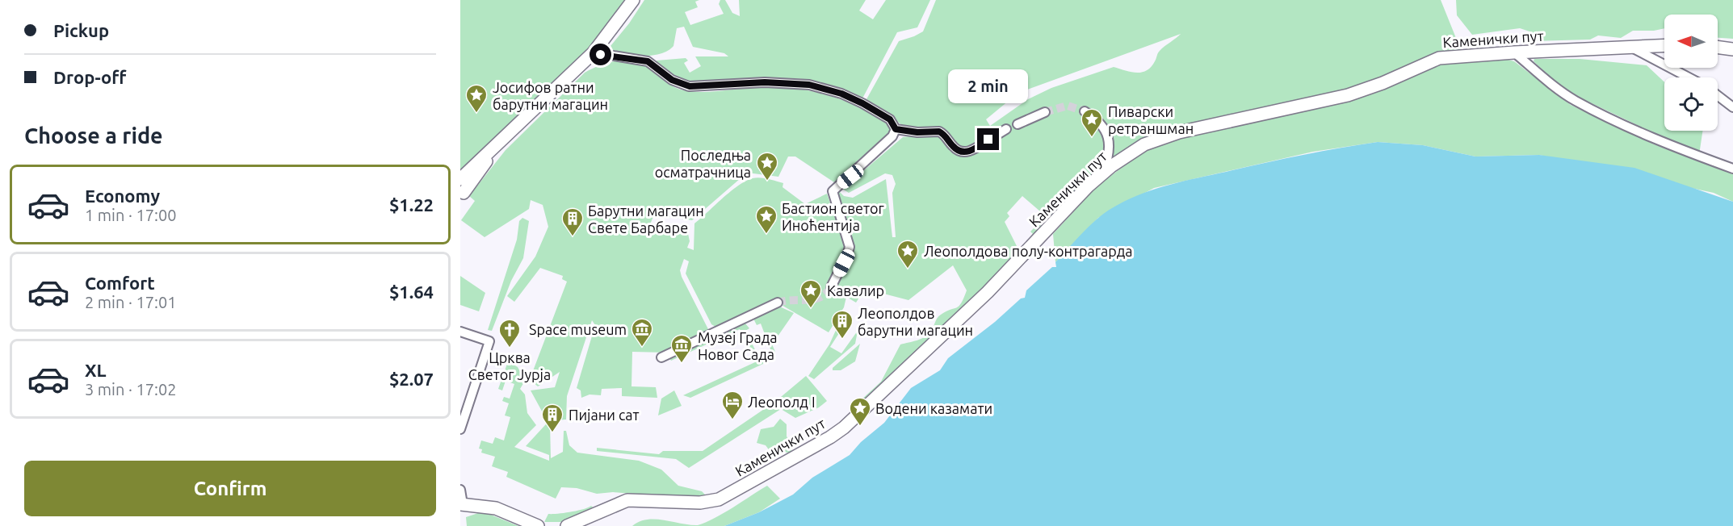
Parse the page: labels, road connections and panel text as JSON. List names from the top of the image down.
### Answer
{
  "streets": {
    "main road": ["Каменички пут"]
  },
  "places": {
    "place": [
      "Јосифов ратни барутни магацин",
      "Пиварски ретраншман",
      "Последња осматрачница",
      "Бастион светог Иноћентија",
      "Леополдова полу-контрагарда",
      "Кавалир",
      "Водени казамати"
    ],
    "building": ["Барутни магацин Свете Барбаре", "Леополдов барутни магацин", "Пијани сат"],
    "museum": ["Space museum", "Музеј Града Новог Сада"],
    "church": ["Црква Светог Јурја"],
    "hotel": ["Леополд I"]
  },
  "north": "left",
  "page": {
    "banner": ["Pickup", "Drop-off"],
    "bubble": "2 min",
    "heading": "Choose a ride",
    "list": [
      {
        "name": "Economy",
        "note": "1 min · 17:00",
        "value": "$1.22"
      },
      {
        "name": "Comfort",
        "note": "2 min · 17:01",
        "value": "$1.64"
      },
      {
        "name": "XL",
        "note": "3 min · 17:02",
        "value": "$2.07"
      }
    ],
    "buttons": "Confirm"
  }
}
